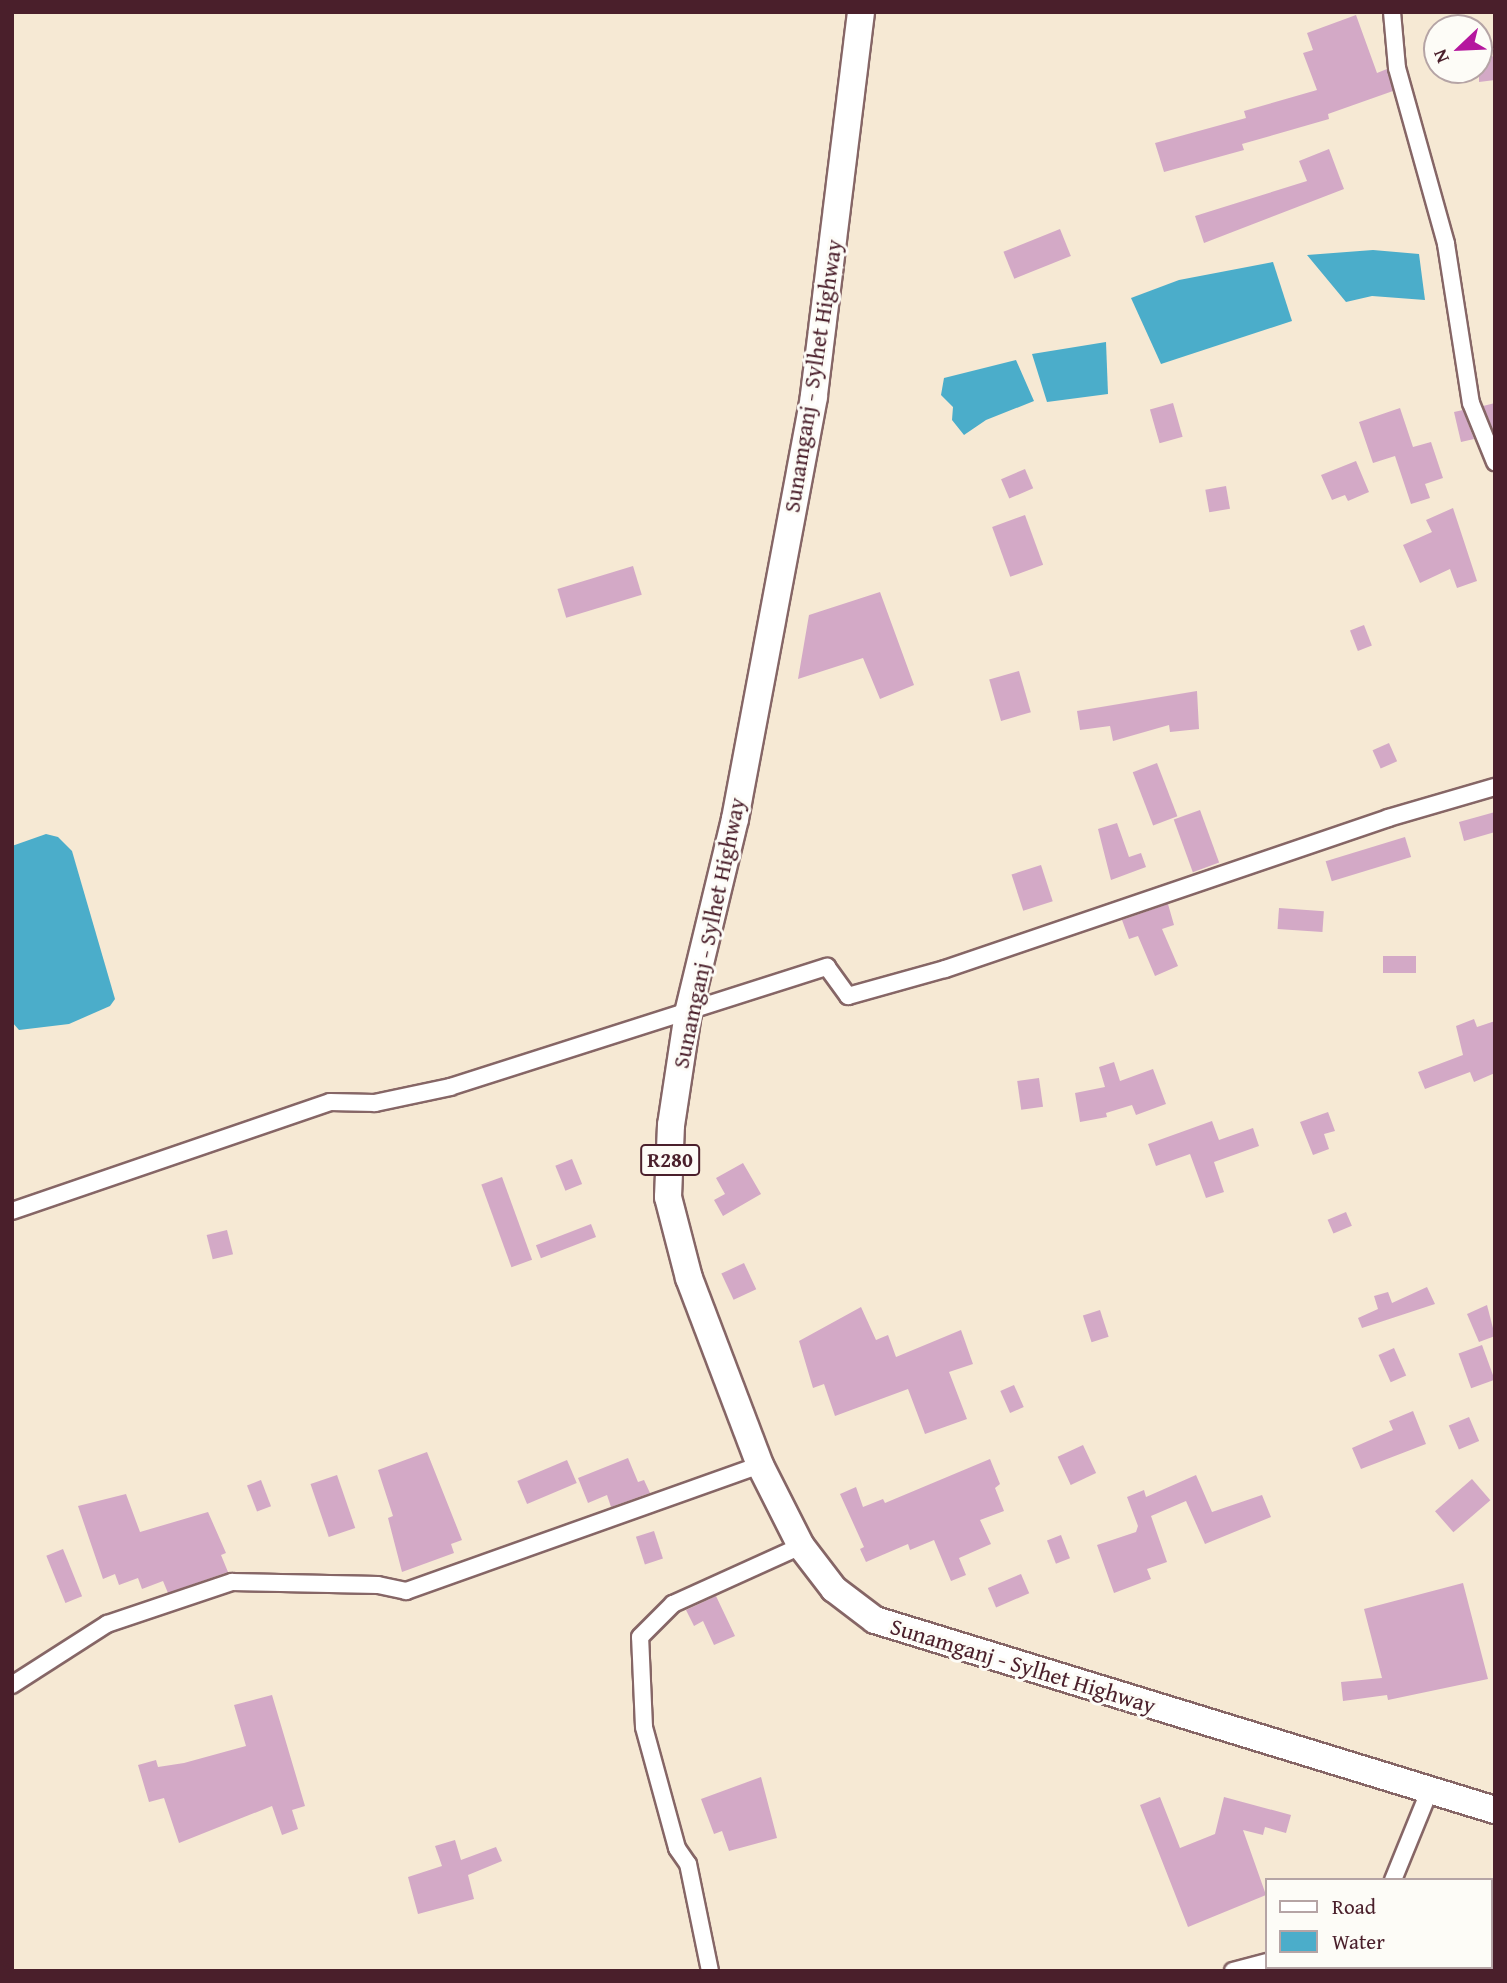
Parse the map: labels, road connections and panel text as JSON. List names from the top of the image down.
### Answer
{
  "streets": {
    "main road": ["Sunamganj - Sylhet Highway", "R280"]
  },
  "legend": ["Road", "Water"],
  "north": "bottom left"
}
